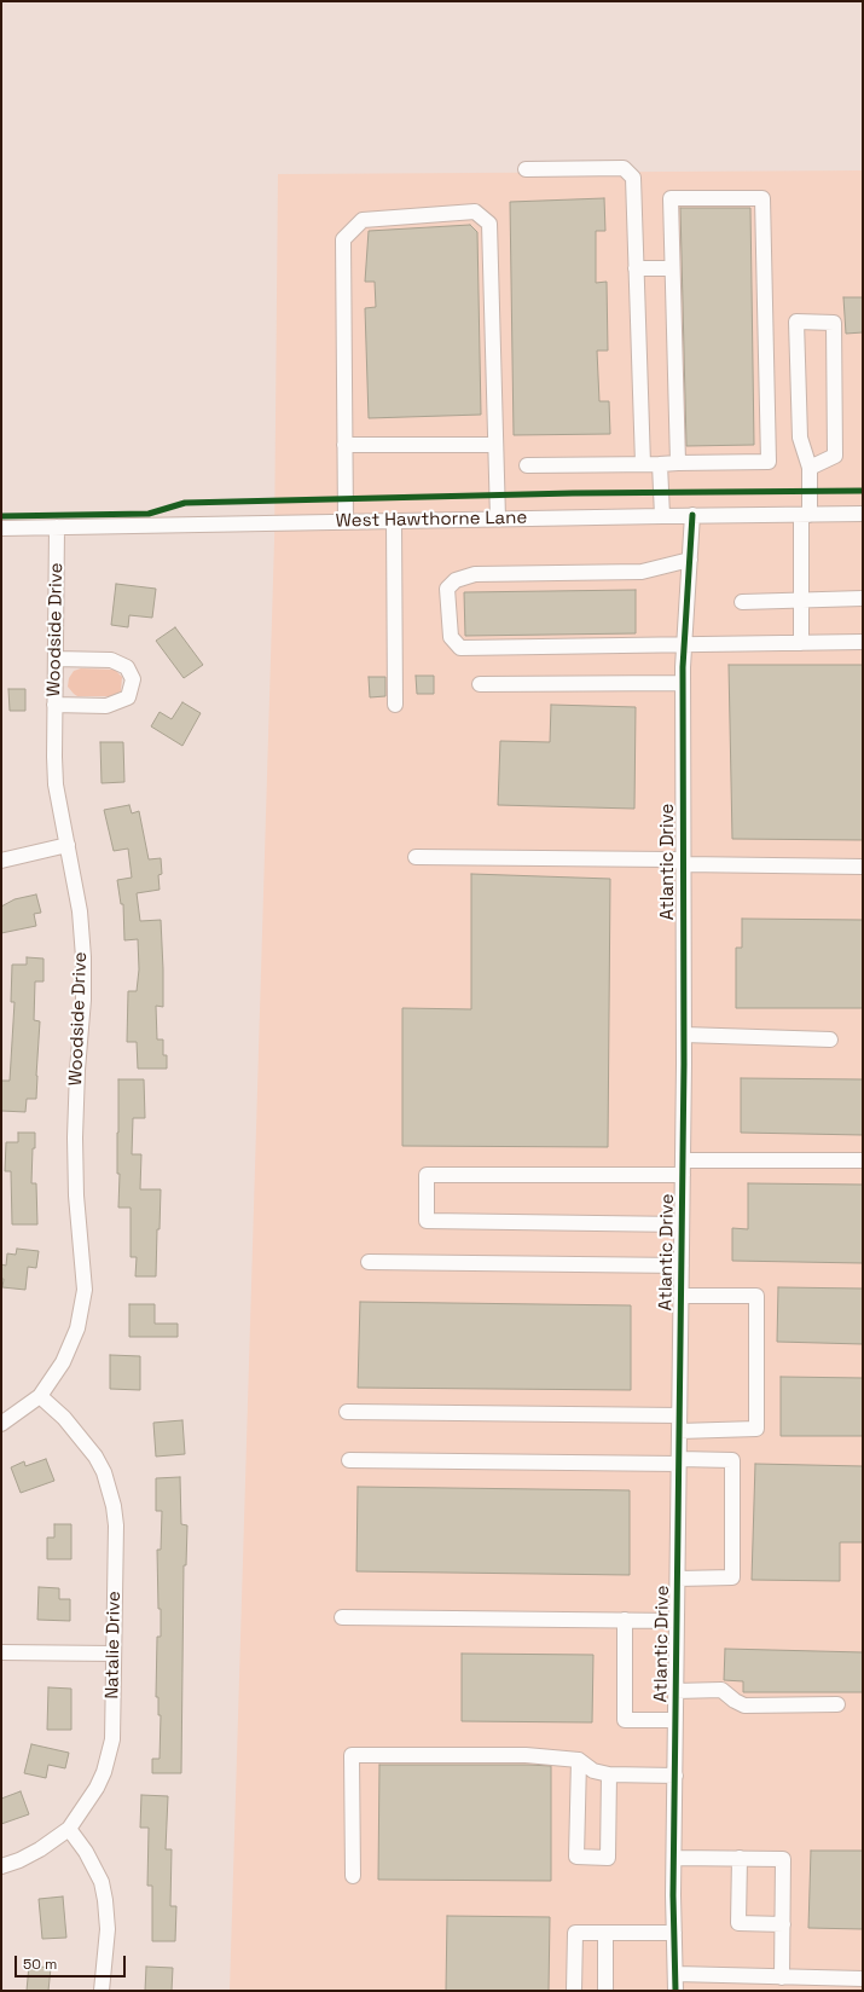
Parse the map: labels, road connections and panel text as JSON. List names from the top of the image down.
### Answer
{
  "streets": {
    "street": [
      "West Hawthorne Lane",
      "Woodside Drive",
      "Atlantic Drive",
      "Natalie Drive"
    ]
  },
  "crossings": [
    ["West Hawthorne Lane", "Woodside Drive"],
    ["West Hawthorne Lane", "Atlantic Drive"],
    ["Woodside Drive", "Natalie Drive"]
  ],
  "scale_bar": "50 m"
}
